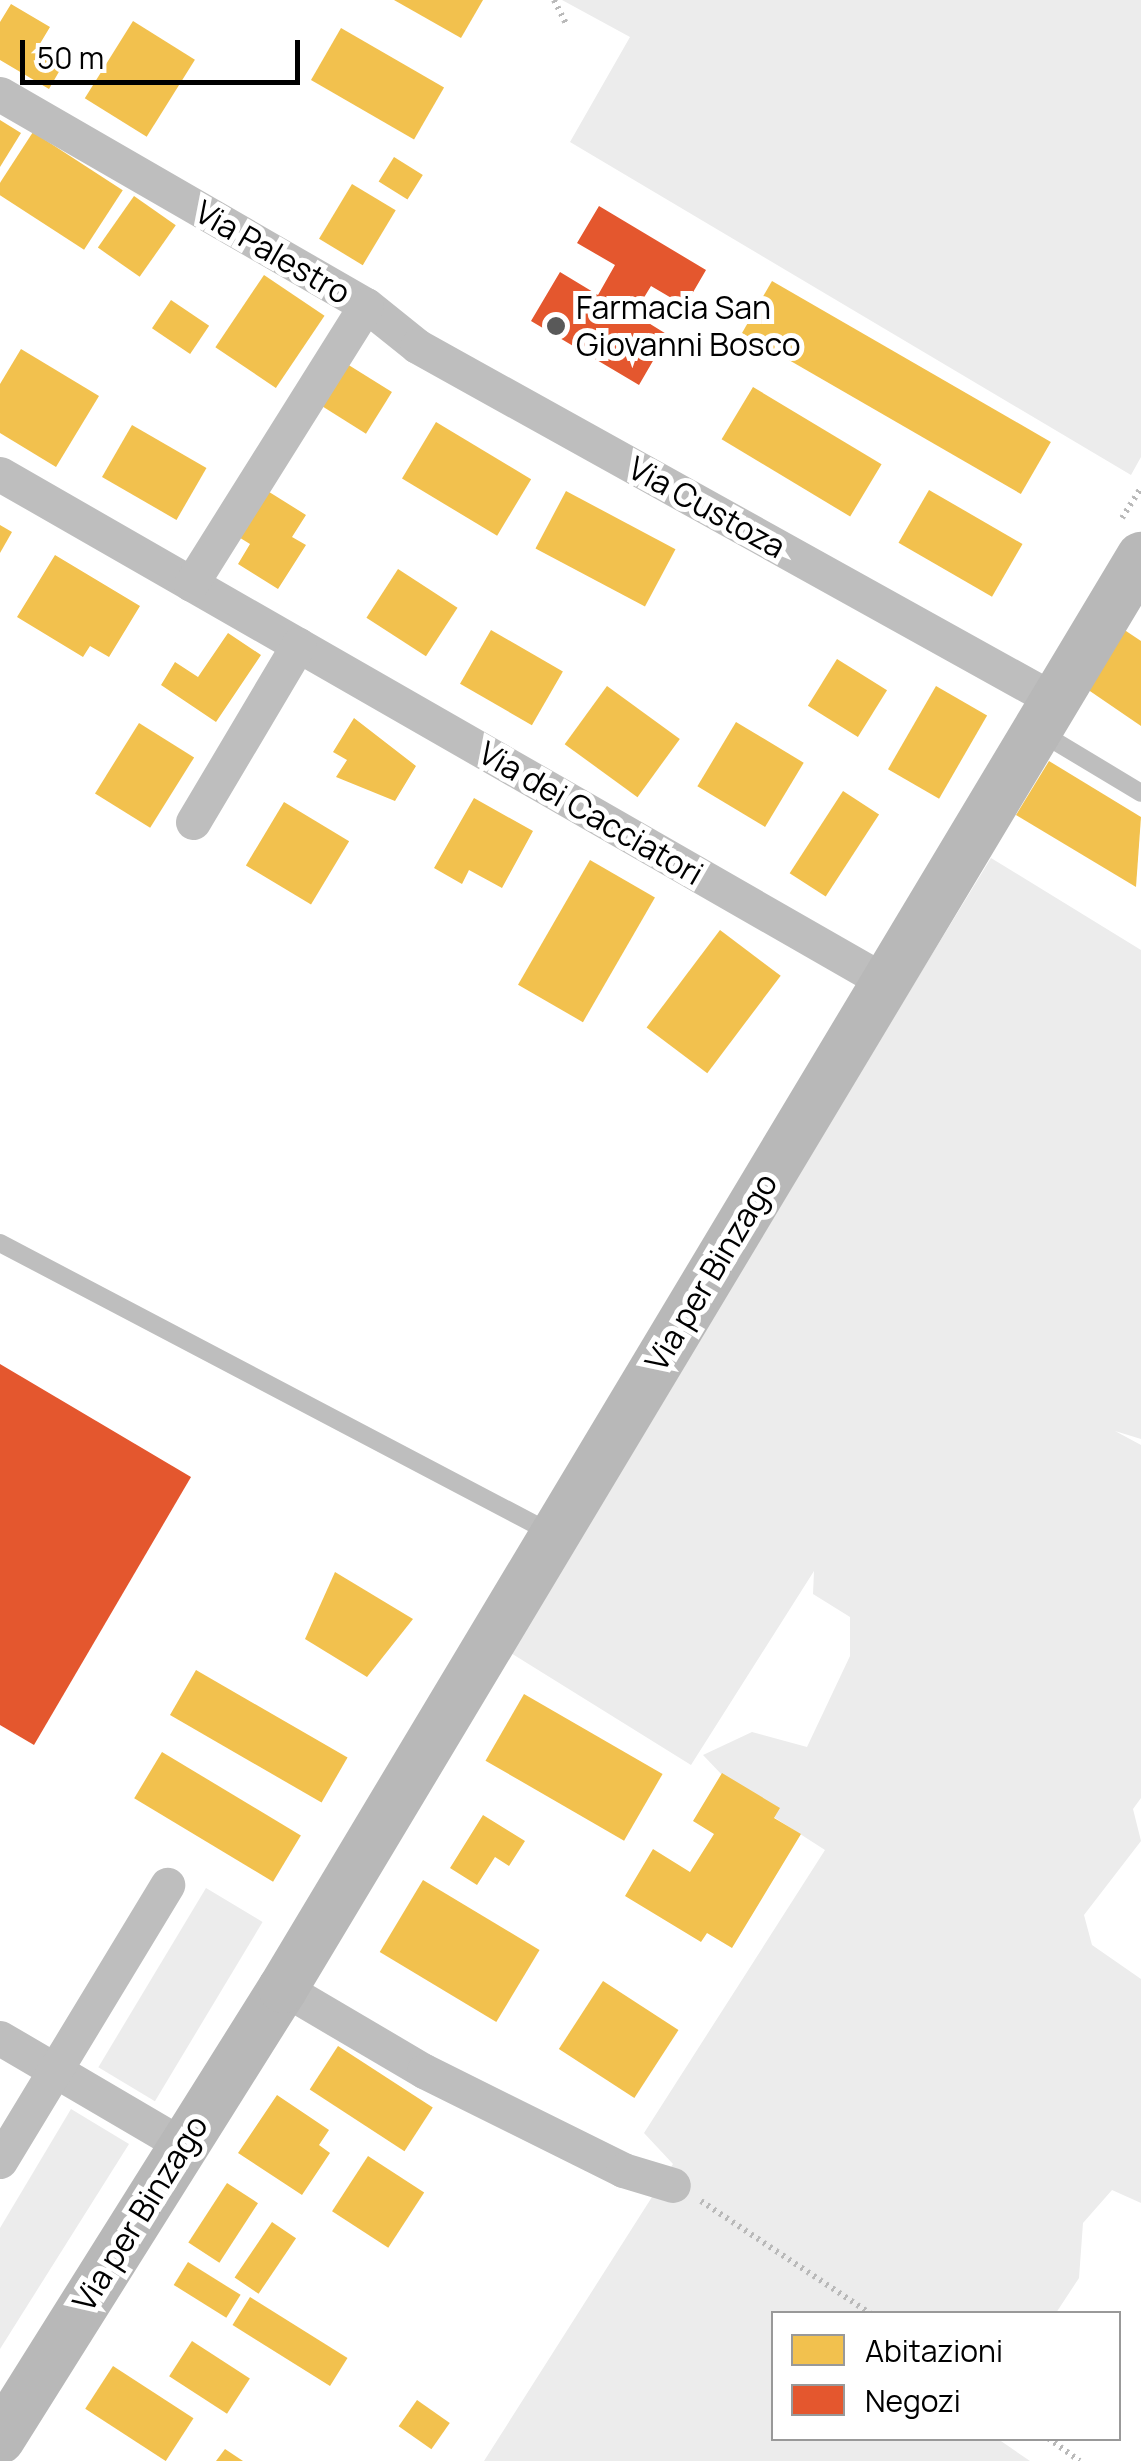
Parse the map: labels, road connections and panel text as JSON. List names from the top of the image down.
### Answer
{
  "streets": {
    "main road": ["Via per Binzago"],
    "street": ["Via Palestro", "Via Custoza", "Via dei Cacciatori"]
  },
  "crossings": [
    ["Via Palestro", "Via Custoza"],
    ["Via Palestro", "Via dei Cacciatori"],
    ["Via Custoza", "Via per Binzago"],
    ["Via dei Cacciatori", "Via per Binzago"]
  ],
  "places": ["Farmacia San Giovanni Bosco"],
  "legend": ["Abitazioni", "Negozi"],
  "scale_bar": "50 m"
}
